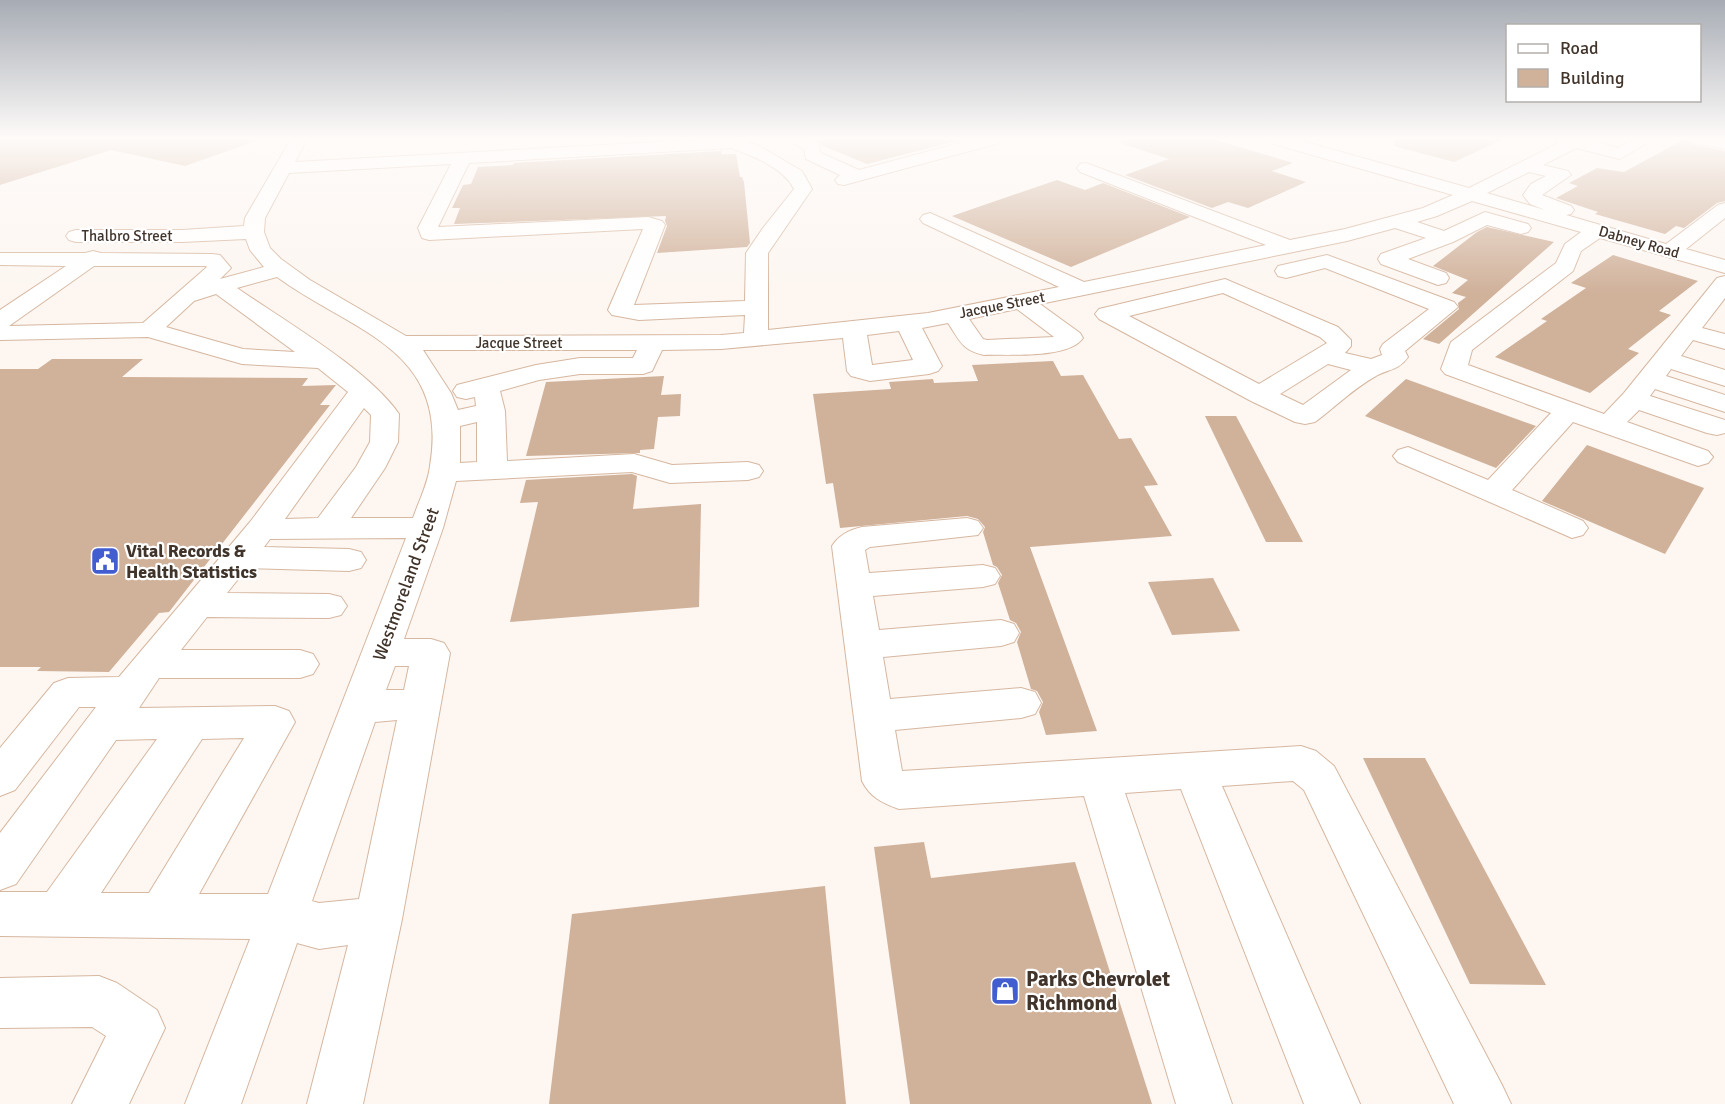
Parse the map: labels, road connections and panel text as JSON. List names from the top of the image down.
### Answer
{
  "streets": {
    "street": [
      "Thalbro Street",
      "Dabney Road",
      "Jacque Street",
      "Westmoreland Street"
    ]
  },
  "crossings": [
    ["Dabney Road", "Jacque Street"]
  ],
  "places": {
    "public building": ["Vital Records & Health Statistics"],
    "shop": ["Parks Chevrolet Richmond"]
  },
  "legend": ["Road", "Building"]
}
